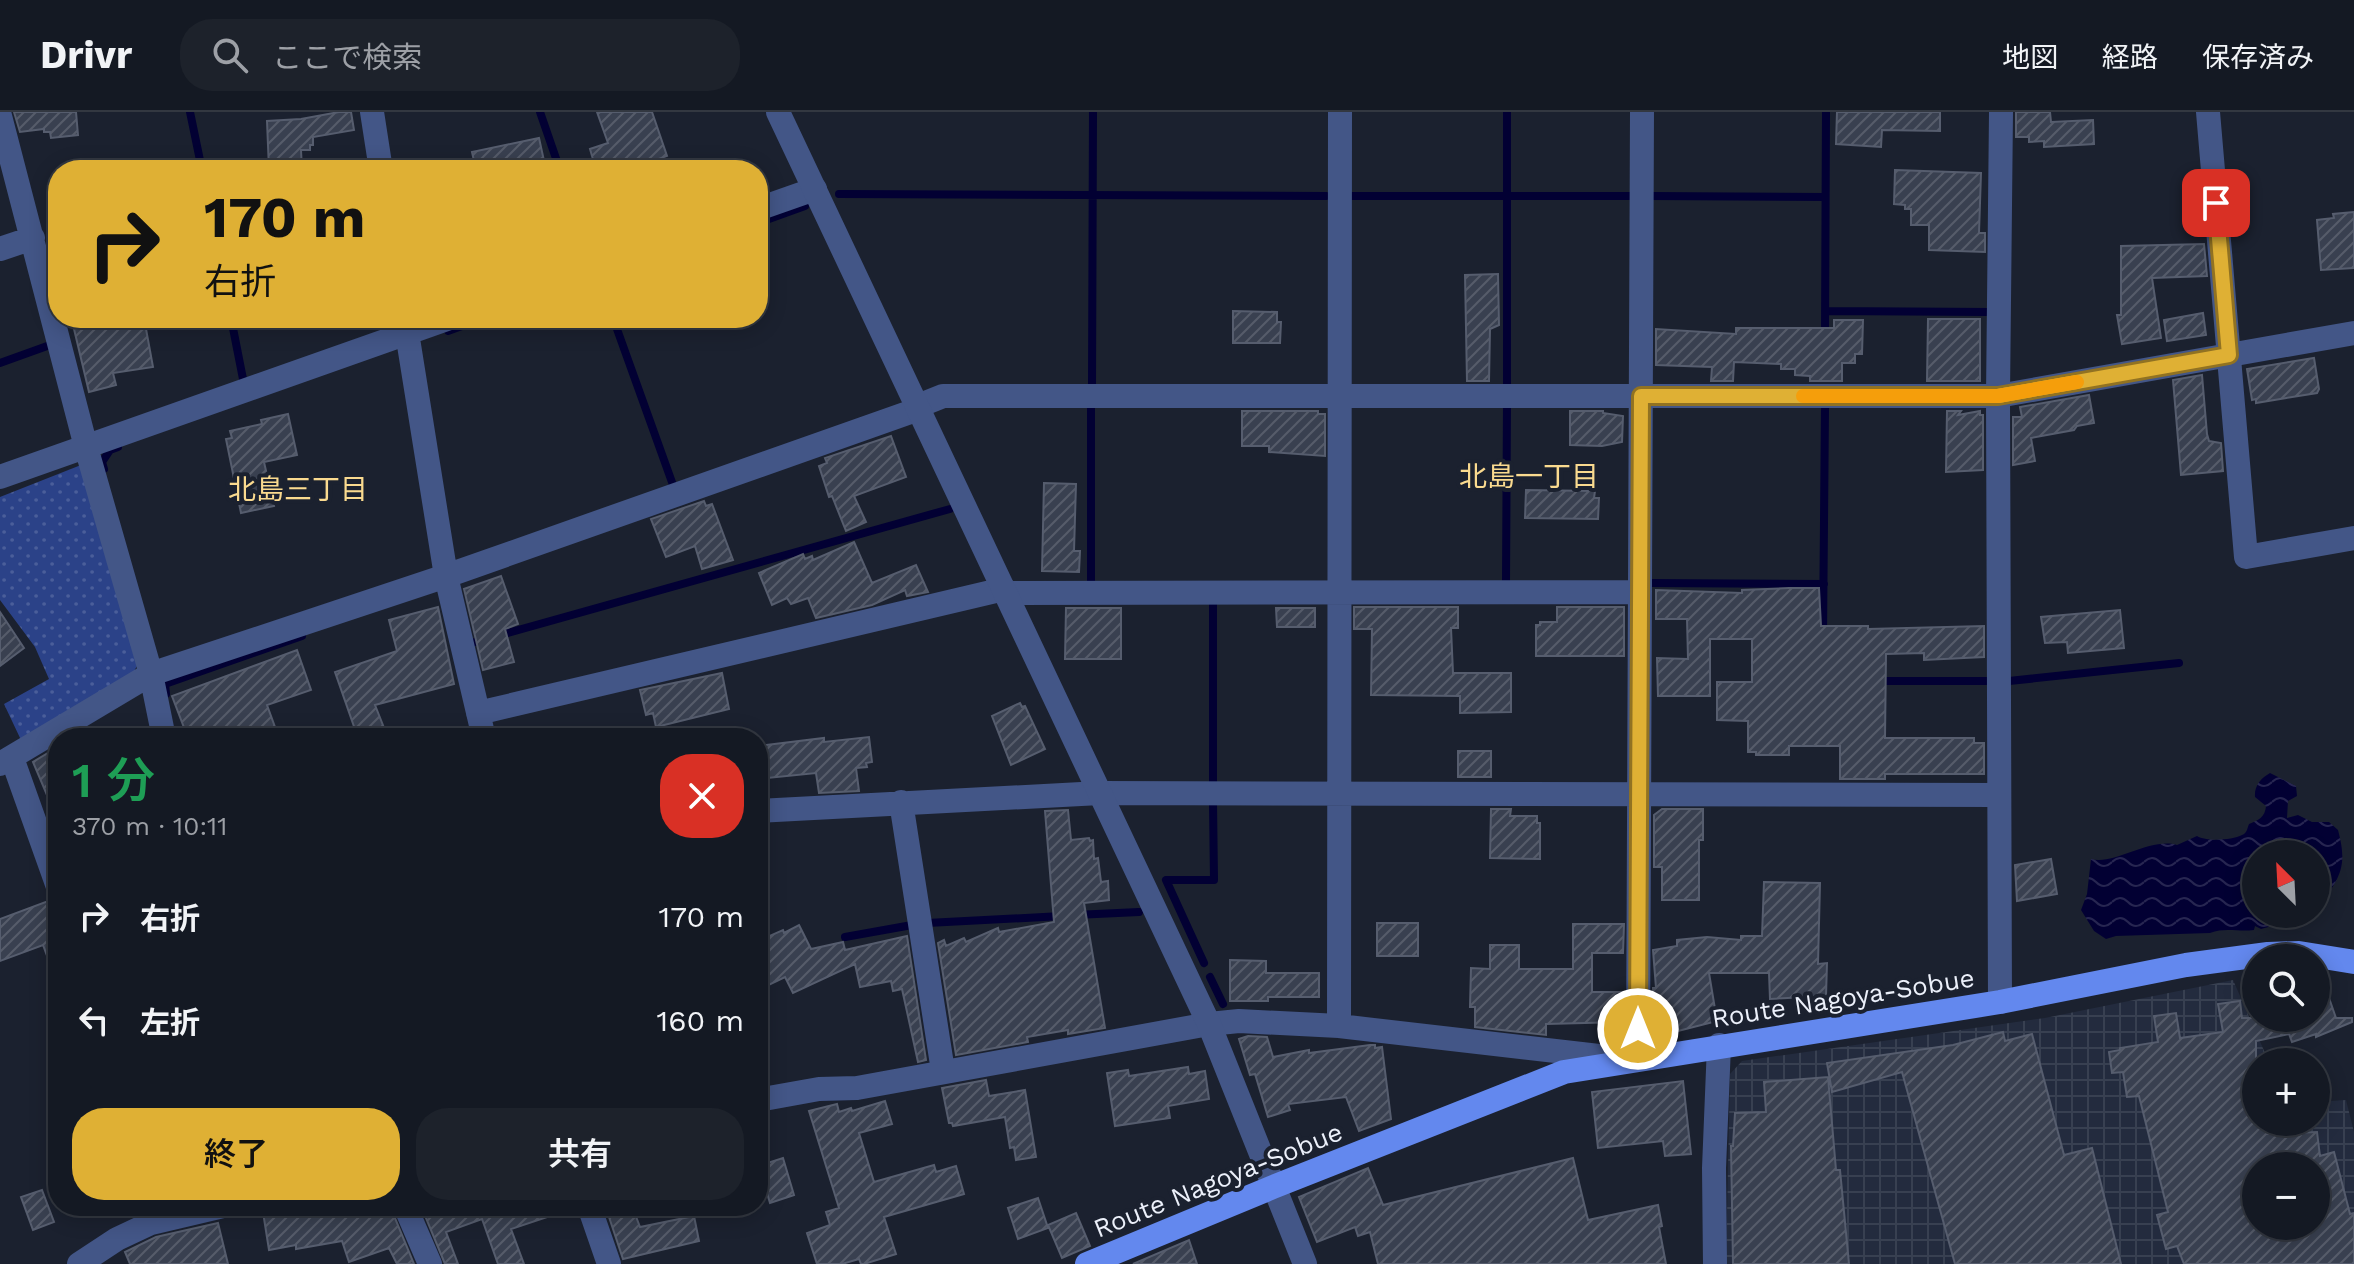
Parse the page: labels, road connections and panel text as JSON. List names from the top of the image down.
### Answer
{
  "streets": {
    "main road": ["Route Nagoya-Sobue"]
  },
  "districts": ["北島一丁目", "北島三丁目"],
  "north": "top left",
  "page": {
    "header": "Drivr",
    "search": "ここで検索",
    "nav": ["地図", "経路", "保存済み"],
    "turn": ["170 m", "右折"],
    "heading": ["1 分", "370 m · 10:11"],
    "map_buttons": ["+", "−"],
    "list": [
      {
        "name": "右折",
        "value": "170 m"
      },
      {
        "name": "左折",
        "value": "160 m"
      }
    ],
    "buttons": ["終了", "共有"]
  }
}
